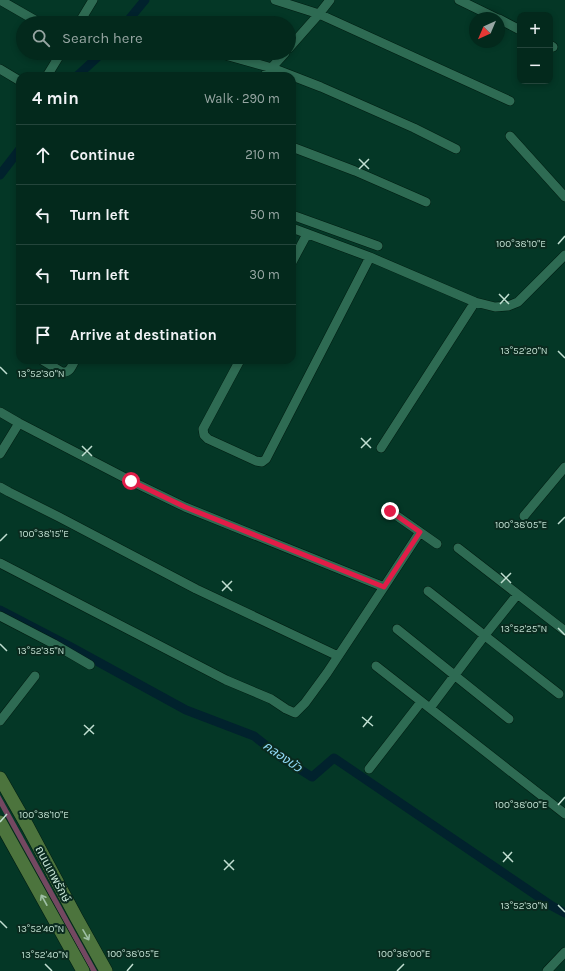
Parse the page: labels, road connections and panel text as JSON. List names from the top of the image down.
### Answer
{
  "streets": {
    "main road": ["ถนนเทพรักษ์"]
  },
  "water": ["คลองบัว"],
  "north": "bottom left",
  "page": {
    "map_buttons": ["+", "−"],
    "search": "Search here",
    "heading": ["4 min", "Walk · 290 m"],
    "list": [
      ["Continue", "210 m"],
      ["Turn left", "50 m"],
      ["Turn left", "30 m"],
      "Arrive at destination"
    ]
  },
  "coordinates": [
    "100°38'10\"E",
    "13°52'20\"N",
    "13°52'30\"N",
    "100°38'05\"E",
    "100°38'15\"E",
    "13°52'25\"N",
    "13°52'35\"N",
    "100°38'00\"E",
    "13°52'40\"N"
  ]
}
